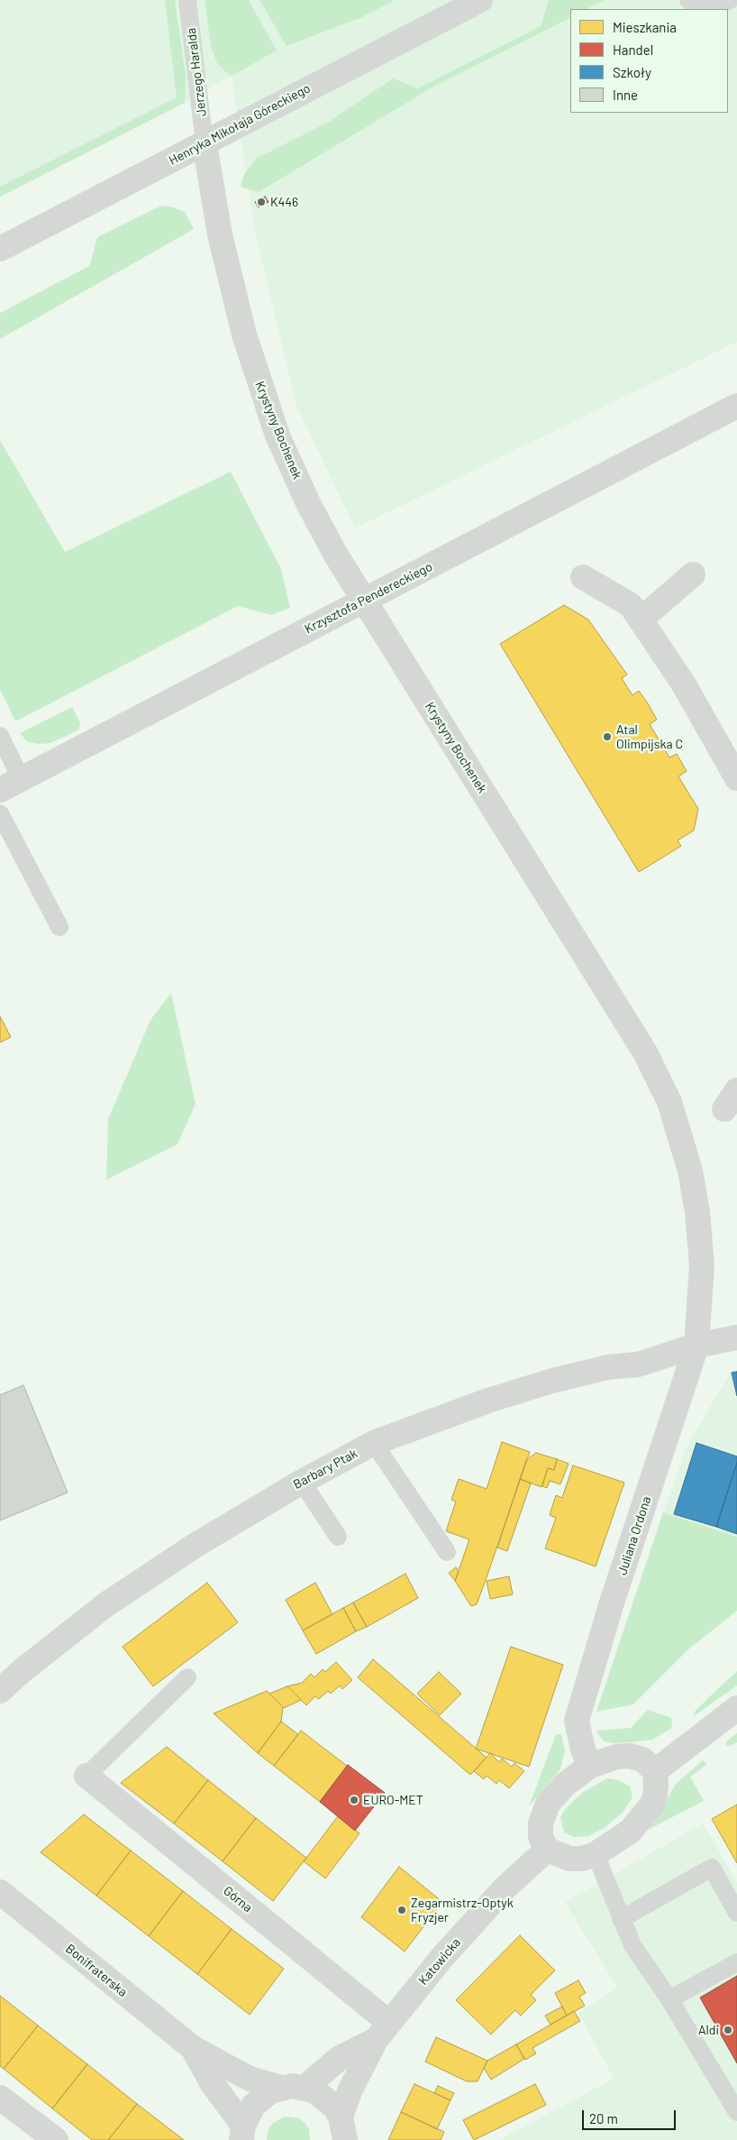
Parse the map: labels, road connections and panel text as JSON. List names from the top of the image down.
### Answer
{
  "streets": {
    "street": [
      "Henryka Mikołaja Góreckiego",
      "Krystyny Bochenek",
      "Krzysztofa Pendereckiego",
      "Barbary Ptak",
      "Juliana Ordona",
      "Górna",
      "Katowicka",
      "Bonifraterska"
    ],
    "lane": ["Jerzego Haralda"]
  },
  "crossings": [
    ["Jerzego Haralda", "Henryka Mikołaja Góreckiego"],
    ["Jerzego Haralda", "Krystyny Bochenek"],
    ["Henryka Mikołaja Góreckiego", "Krystyny Bochenek"],
    ["Krystyny Bochenek", "Krzysztofa Pendereckiego"],
    ["Krystyny Bochenek", "Barbary Ptak"],
    ["Krystyny Bochenek", "Juliana Ordona"],
    ["Barbary Ptak", "Juliana Ordona"],
    ["Juliana Ordona", "Katowicka"],
    ["Górna", "Katowicka"],
    ["Katowicka", "Bonifraterska"]
  ],
  "places": [
    "K446",
    "Atal Olimpijska C",
    "EURO-MET",
    "Zegarmistrz-Optyk Fryzjer",
    "Aldi"
  ],
  "legend": [
    "Mieszkania",
    "Handel",
    "Szkoły",
    "Inne"
  ],
  "scale_bar": "20 m"
}
